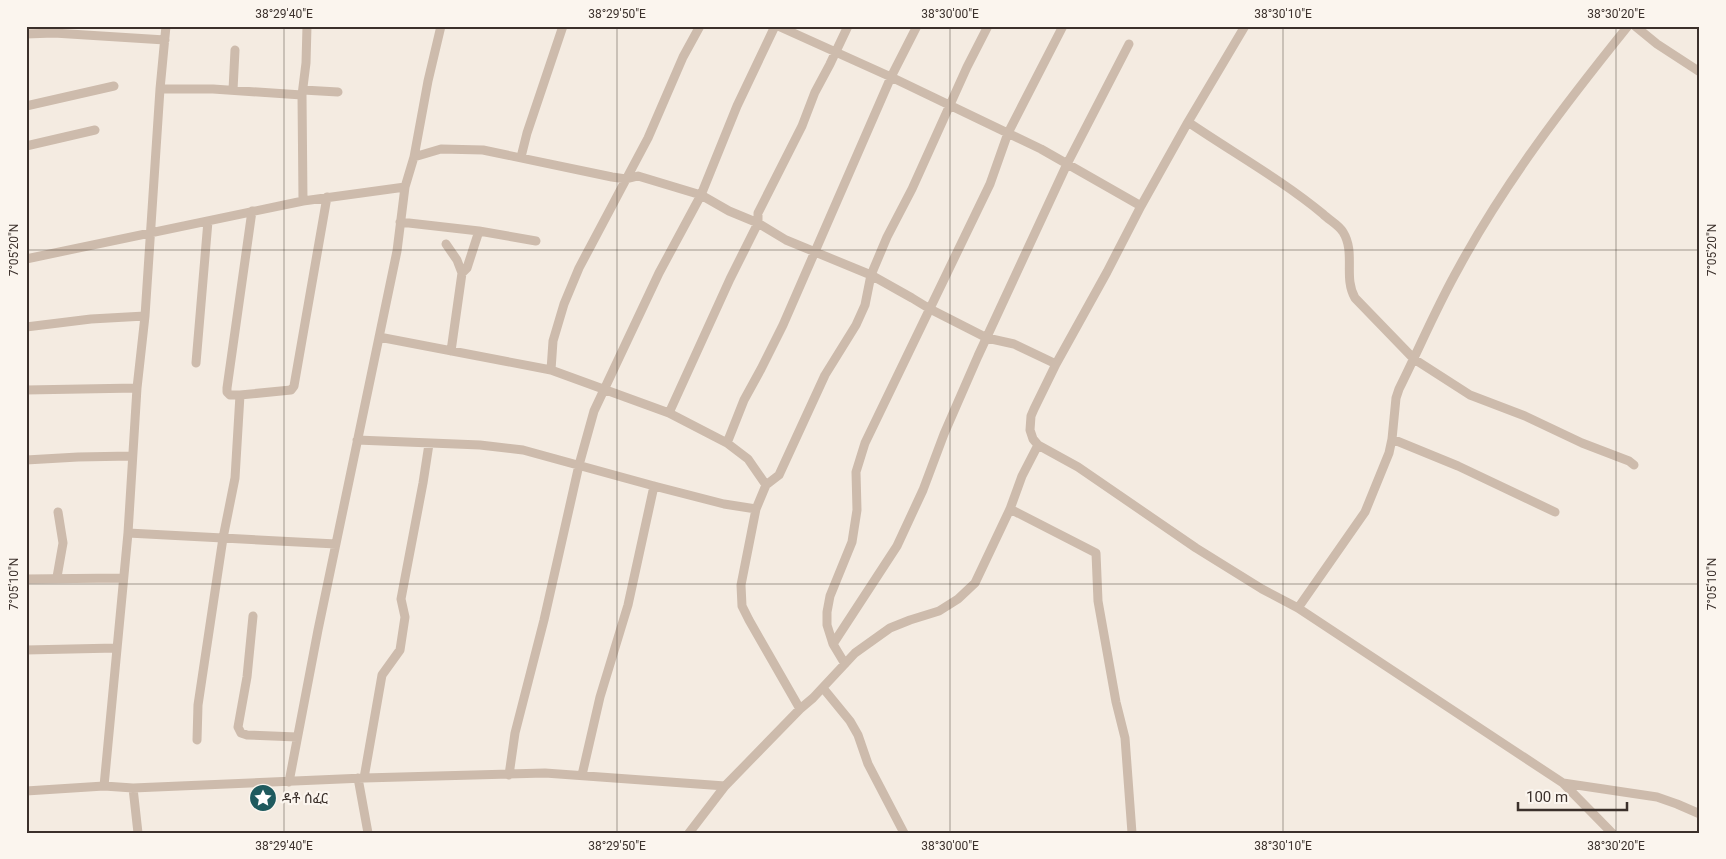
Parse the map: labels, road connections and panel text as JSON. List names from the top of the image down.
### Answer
{
  "places": {
    "place": ["ዳቶ ሰፈር"]
  },
  "scale_bar": "100 m",
  "coordinates": [
    "38°29'40\"E",
    "38°29'50\"E",
    "38°30'00\"E",
    "38°30'10\"E",
    "38°30'20\"E",
    "7°05'20\"N",
    "7°05'10\"N"
  ]
}
